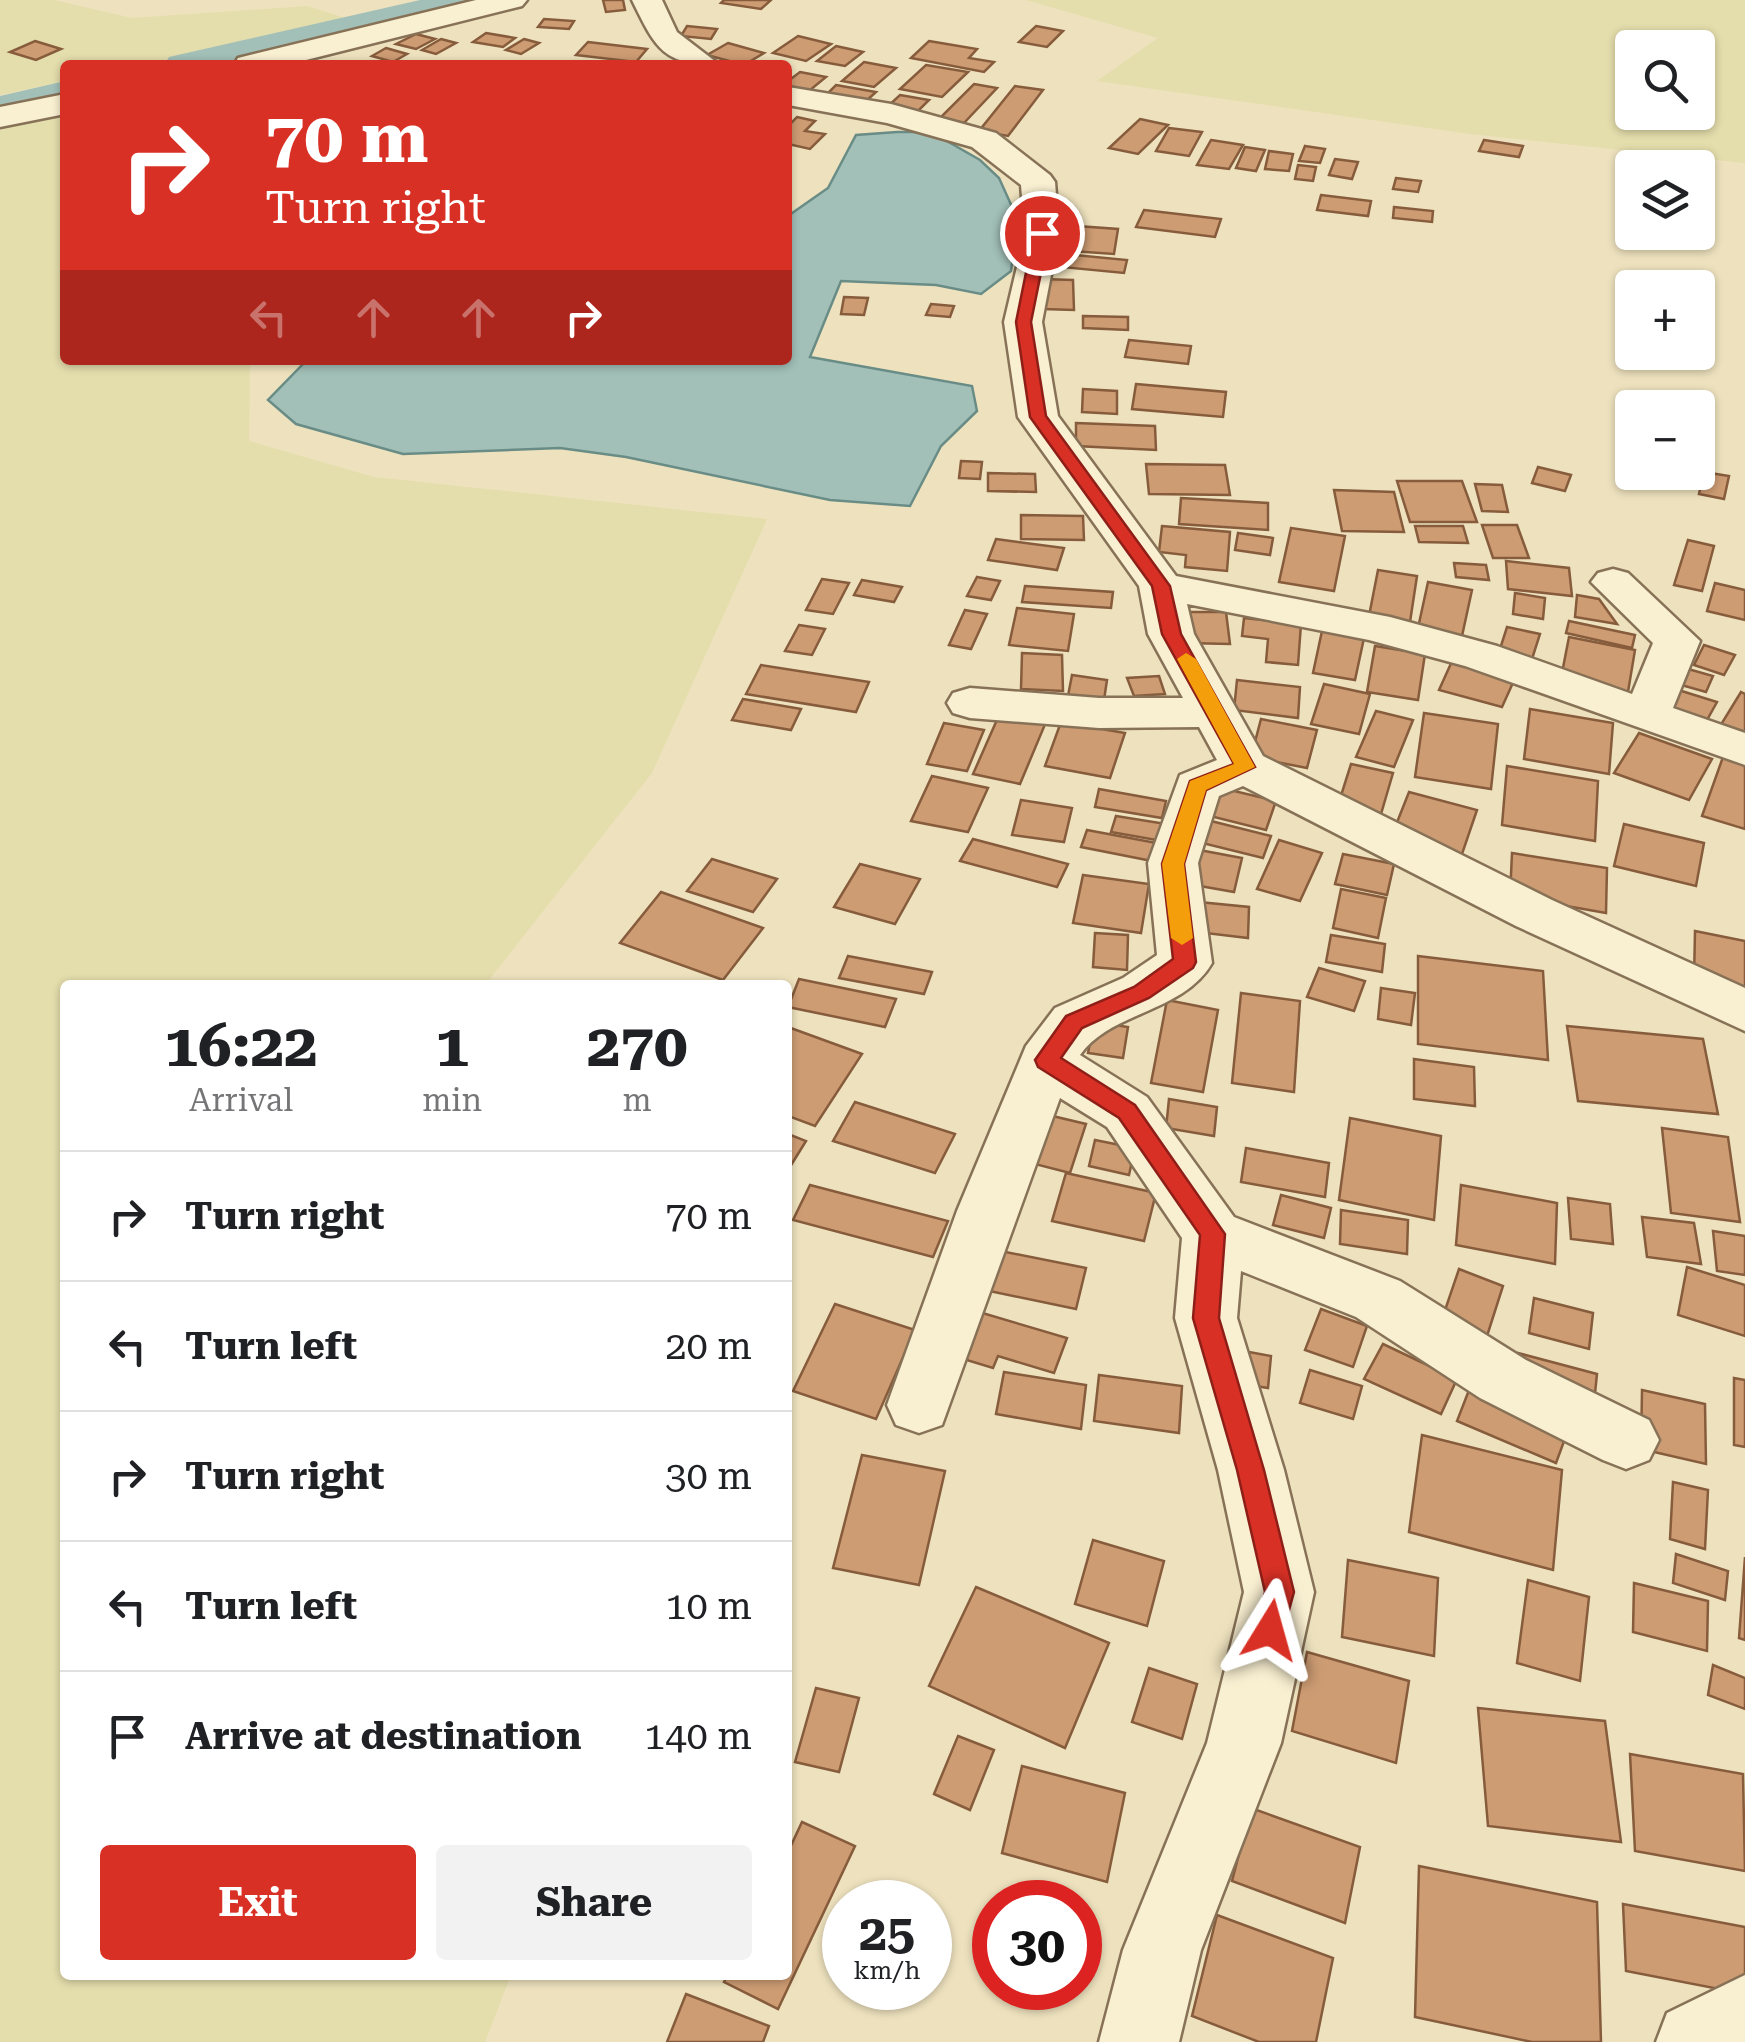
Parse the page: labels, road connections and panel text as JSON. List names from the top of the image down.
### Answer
{
  "page": {
    "map_buttons": ["+", "−"],
    "turn": ["70 m", "Turn right"],
    "eta": [
      "16:22",
      "Arrival",
      "1",
      "min",
      "270",
      "m"
    ],
    "list": [
      {
        "name": "Turn right",
        "value": "70 m"
      },
      {
        "name": "Turn left",
        "value": "20 m"
      },
      {
        "name": "Turn right",
        "value": "30 m"
      },
      {
        "name": "Turn left",
        "value": "10 m"
      },
      {
        "name": "Arrive at destination",
        "value": "140 m"
      }
    ],
    "buttons": ["Exit", "Share"],
    "speed": "25 km/h",
    "limit": "30"
  }
}
